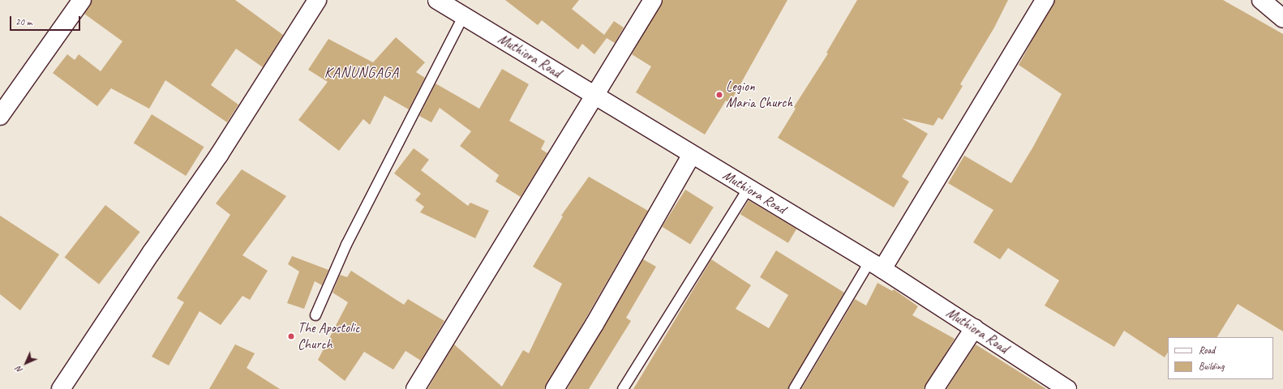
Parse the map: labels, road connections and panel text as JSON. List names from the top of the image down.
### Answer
{
  "streets": {
    "street": ["Muthiora Road"]
  },
  "districts": ["KANUNGAGA"],
  "places": ["Legion Maria Church", "The Apostolic Church"],
  "legend": ["Road", "Building"],
  "scale_bar": "20 m",
  "north": "bottom left"
}
